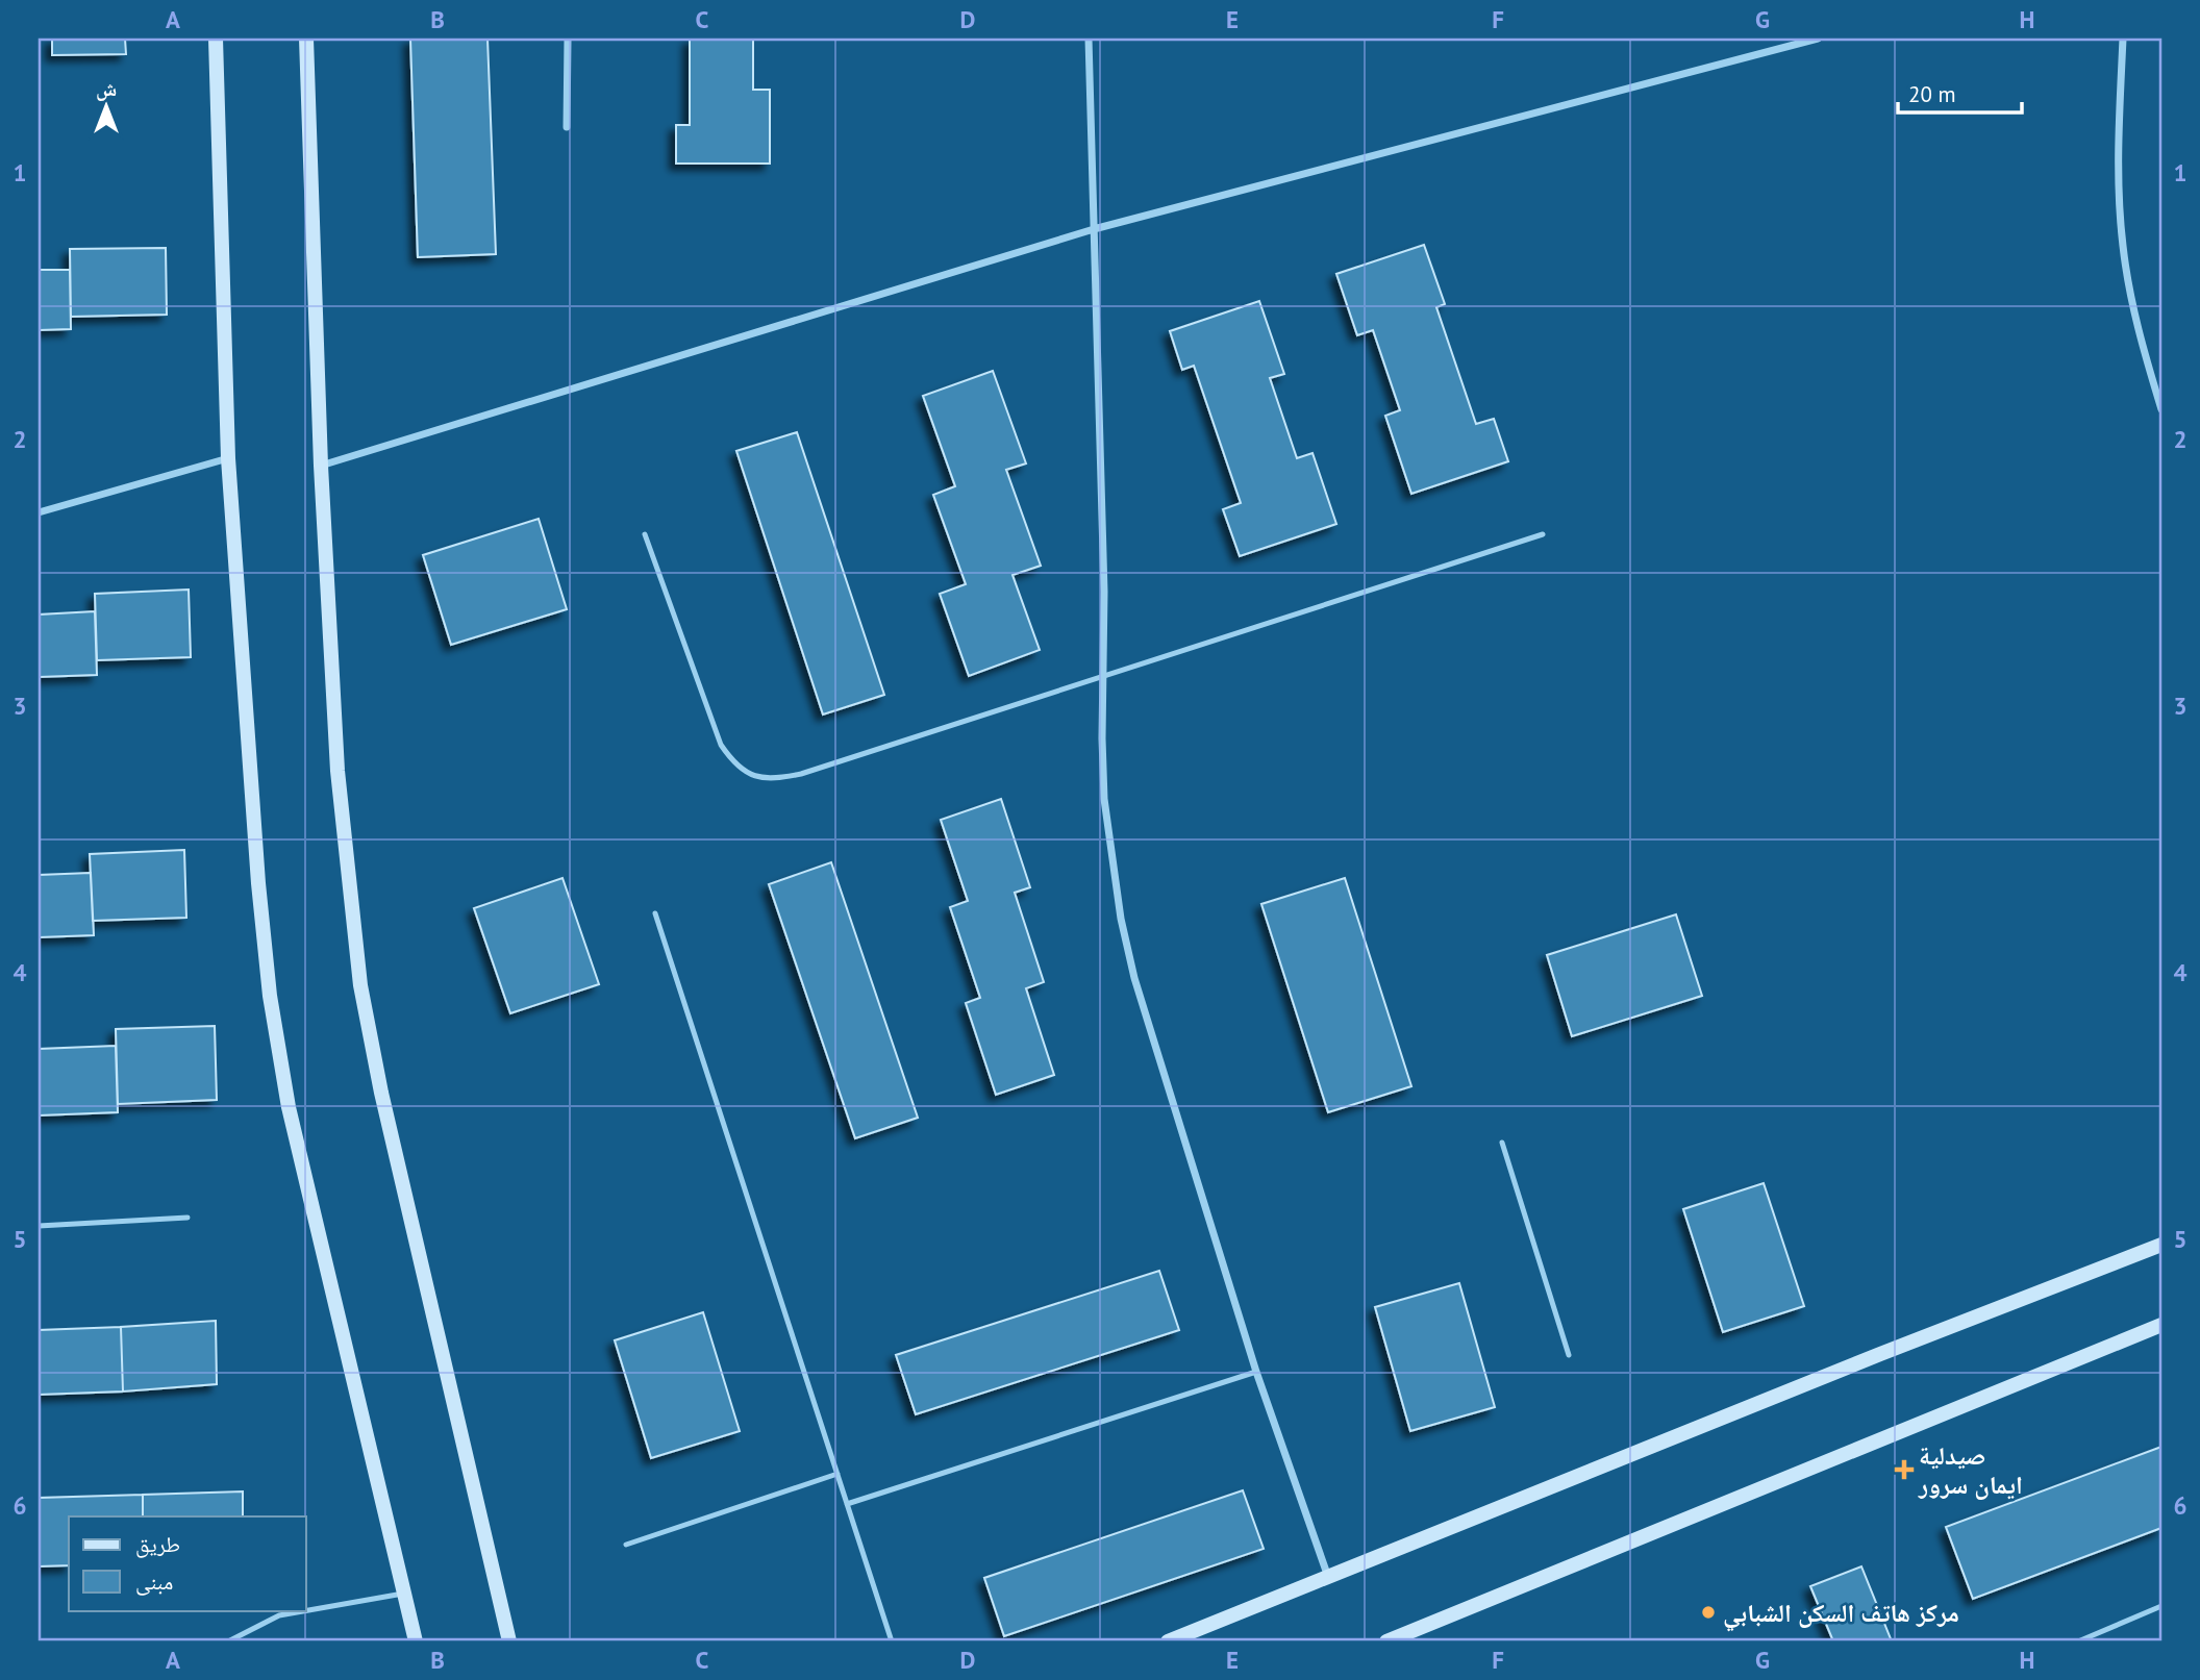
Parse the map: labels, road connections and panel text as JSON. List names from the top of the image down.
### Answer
{
  "places": {
    "health": ["صيدلية ايمان سرور"],
    "other": ["مركز هاتف السكن الشبابي"]
  },
  "legend": ["طريق", "مبنى"],
  "scale_bar": "20 m",
  "north": "top",
  "grid": {
    "columns": [
      "A",
      "B",
      "C",
      "D",
      "E",
      "F",
      "G",
      "H"
    ],
    "rows": [
      "1",
      "2",
      "3",
      "4",
      "5",
      "6"
    ]
  }
}
